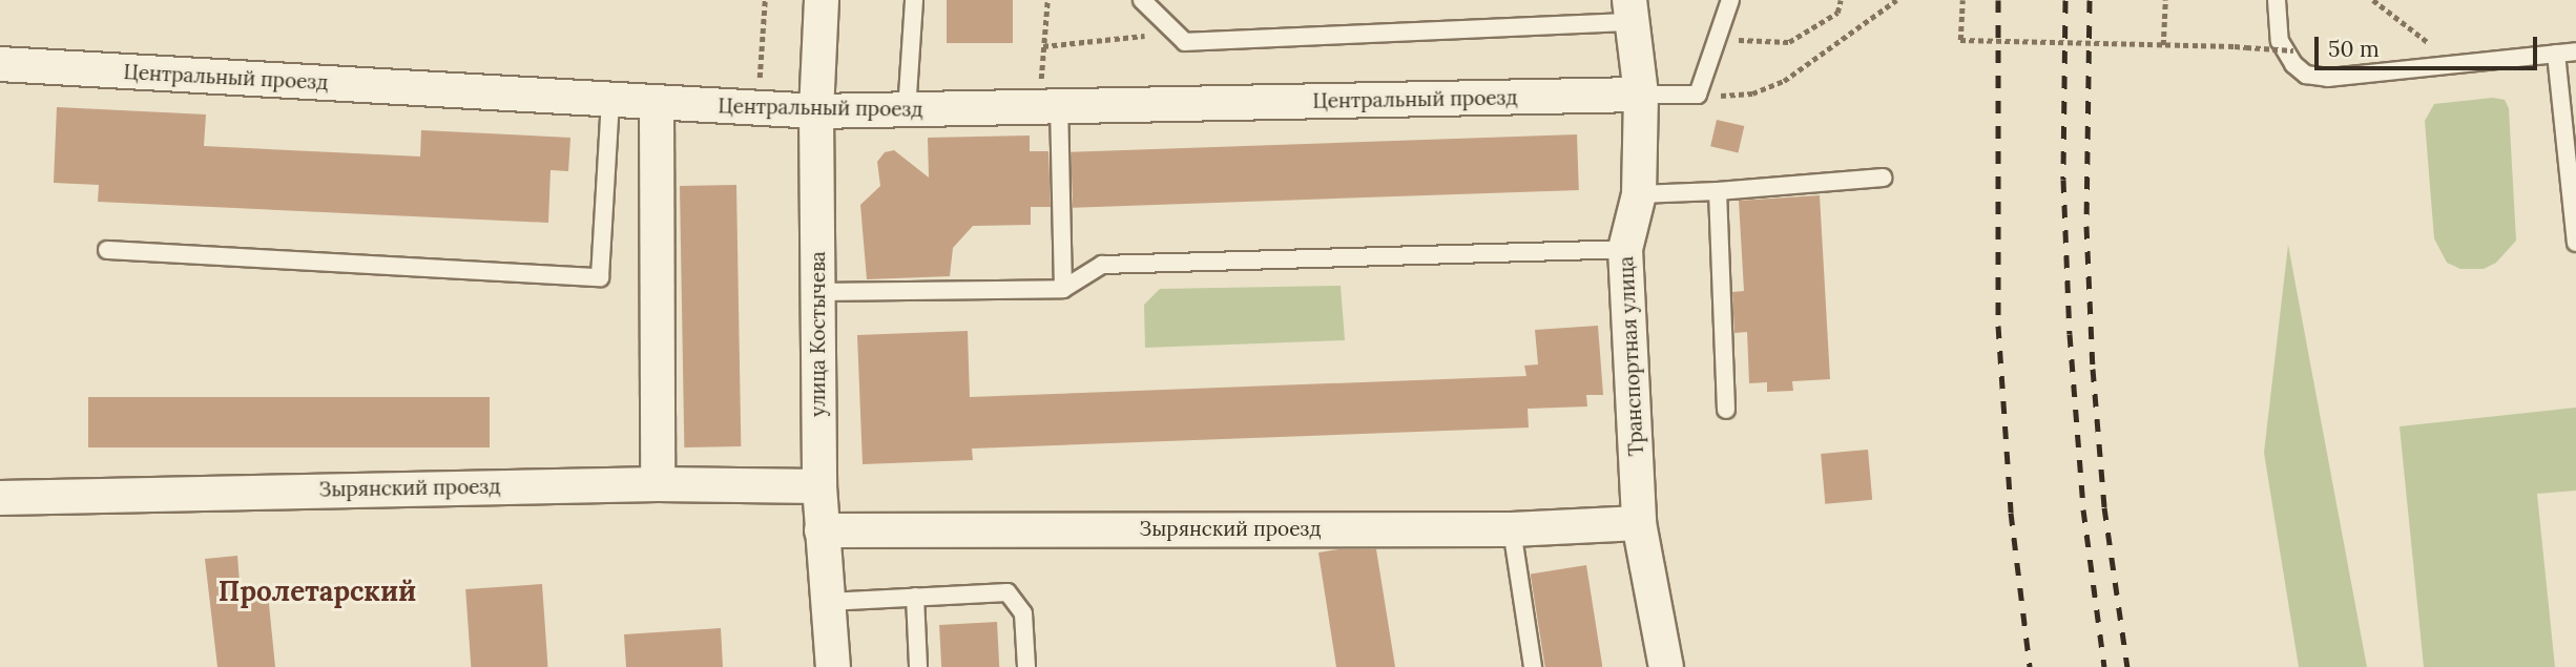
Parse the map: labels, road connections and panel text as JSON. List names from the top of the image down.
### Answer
{
  "streets": {
    "street": [
      "Центральный проезд",
      "улица Костычева",
      "Транспортная улица",
      "Зырянский проезд"
    ]
  },
  "crossings": [
    ["Центральный проезд", "улица Костычева"],
    ["Центральный проезд", "Транспортная улица"],
    ["улица Костычева", "Зырянский проезд"],
    ["Транспортная улица", "Зырянский проезд"]
  ],
  "districts": ["Пролетарский"],
  "scale_bar": "50 m"
}
